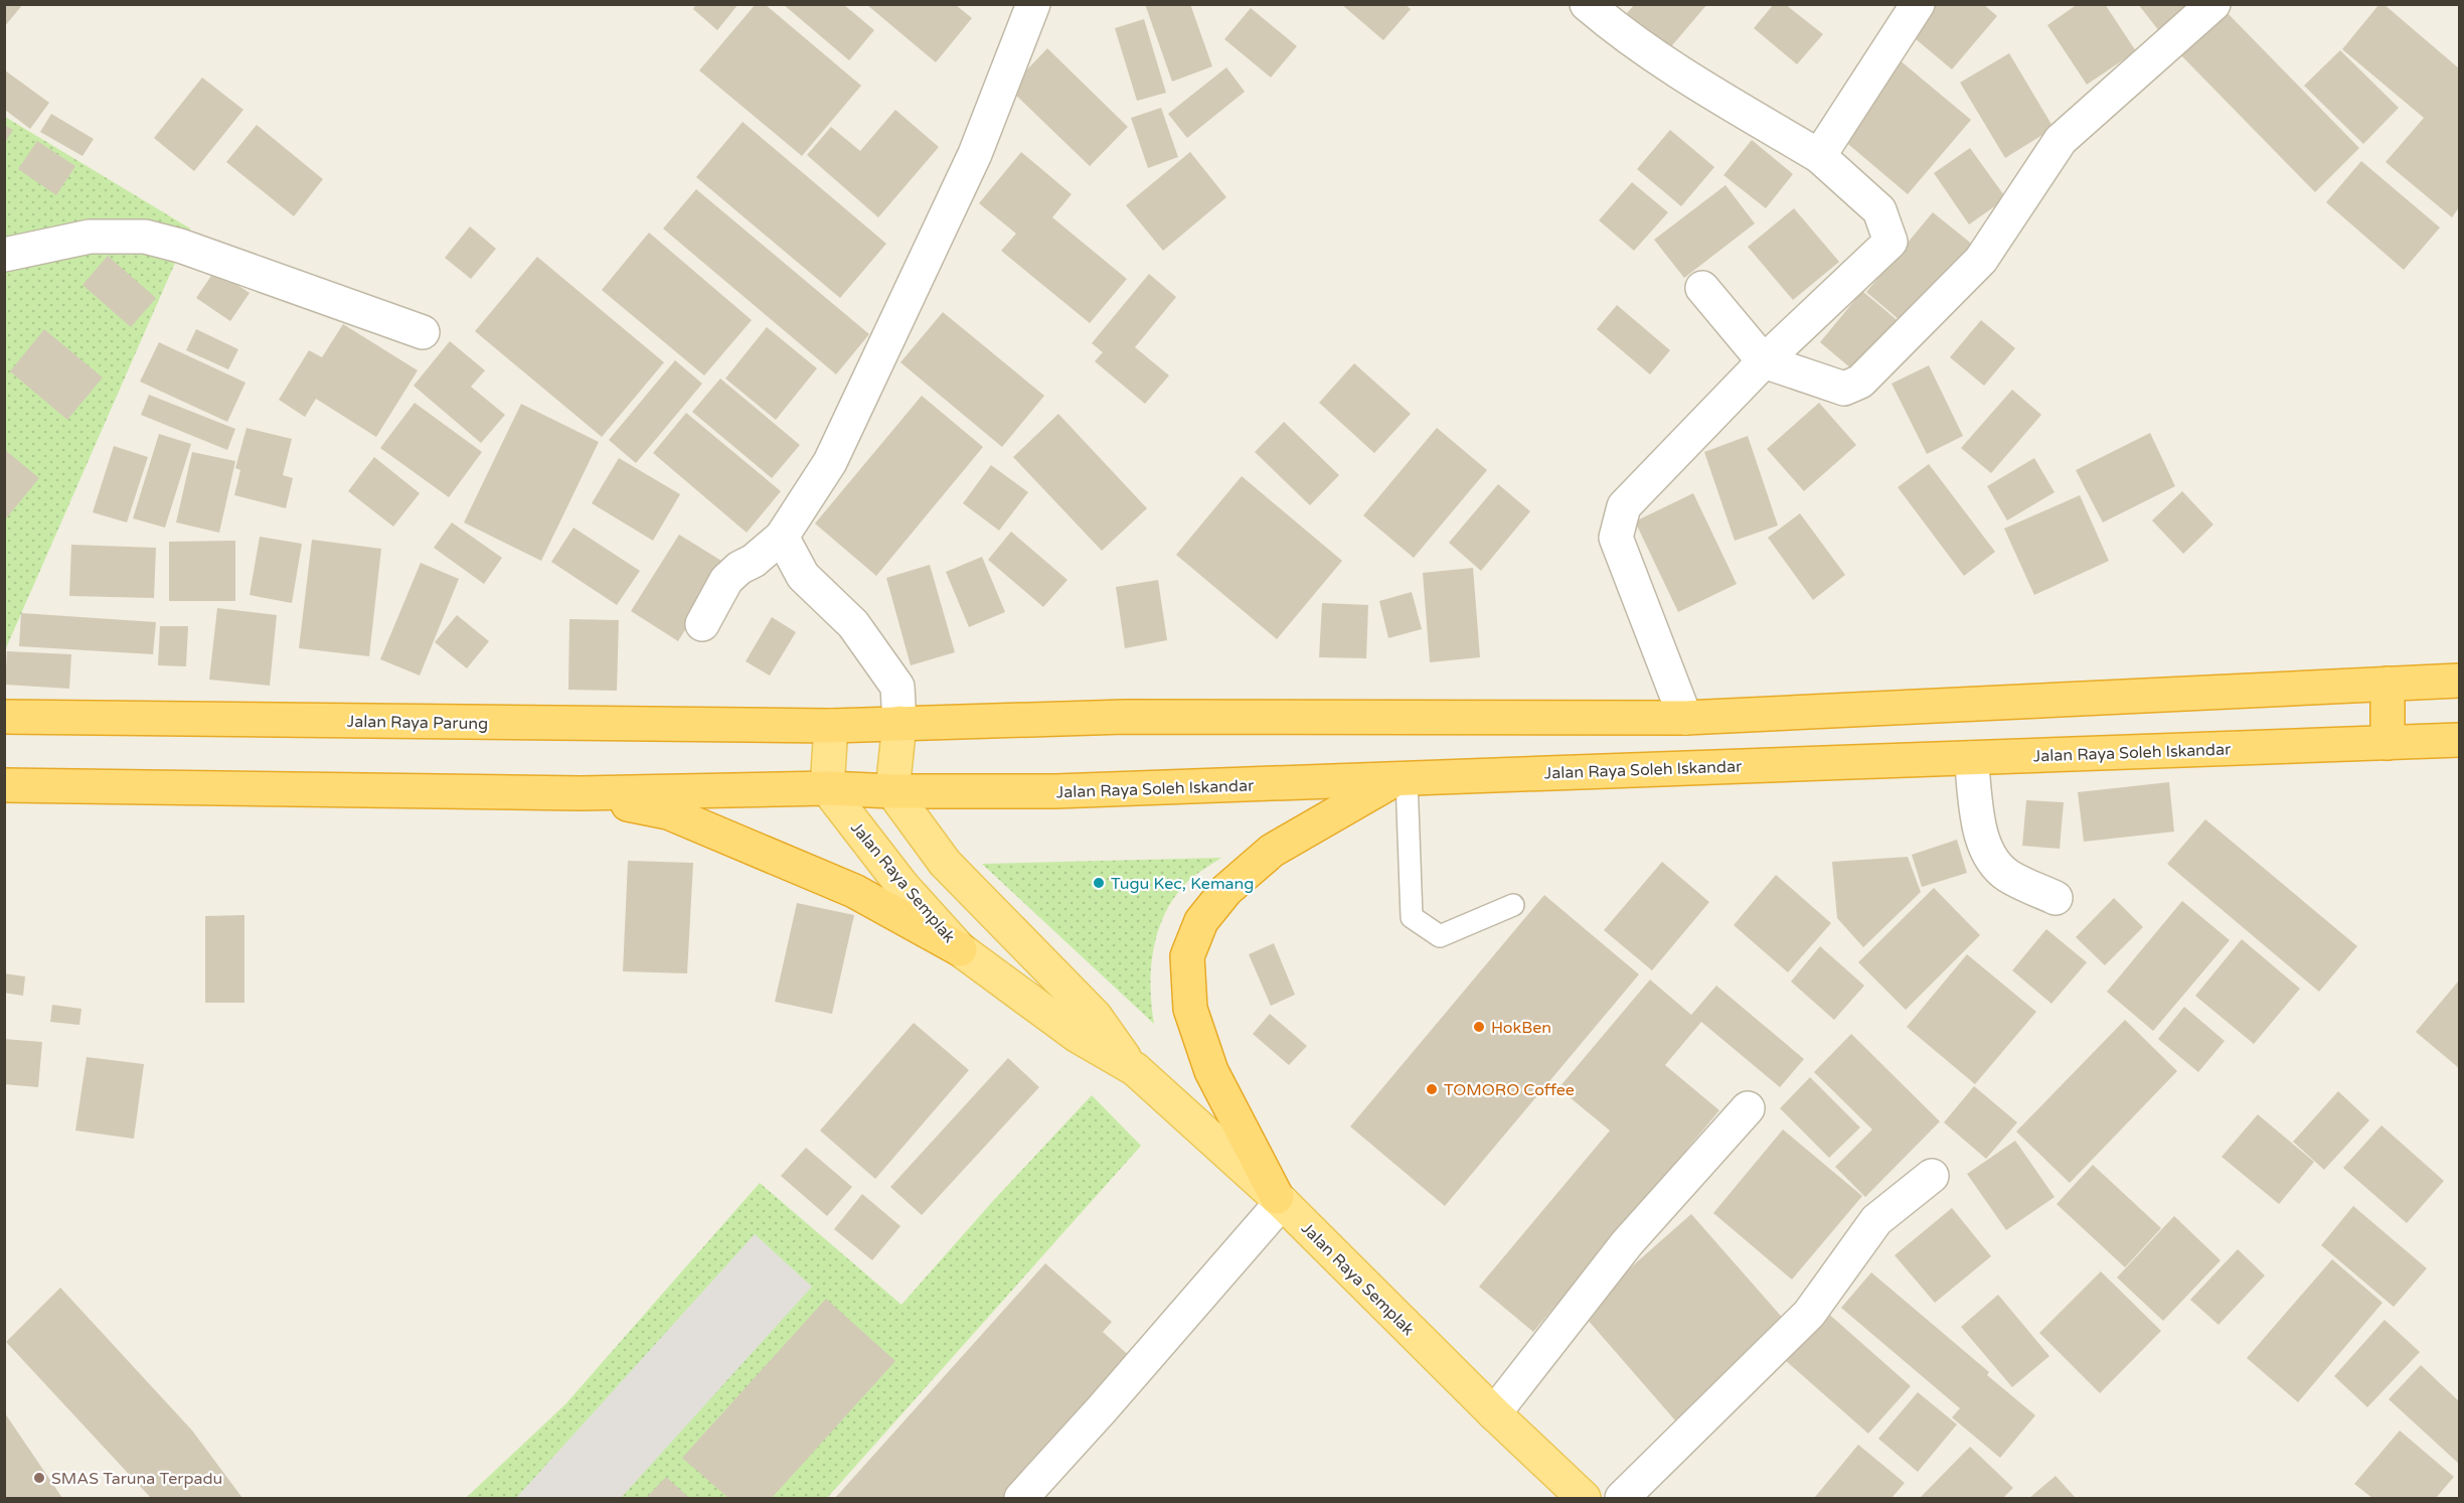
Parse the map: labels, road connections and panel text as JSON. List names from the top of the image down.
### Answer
{
  "streets": {
    "highway": ["Jalan Raya Parung", "Jalan Raya Soleh Iskandar"],
    "main road": ["Jalan Raya Semplak"]
  },
  "crossings": [
    ["Jalan Raya Soleh Iskandar", "Jalan Raya Semplak"]
  ],
  "places": [
    "Tugu Kec, Kemang",
    "HokBen",
    "TOMORO Coffee",
    "SMAS Taruna Terpadu"
  ]
}
